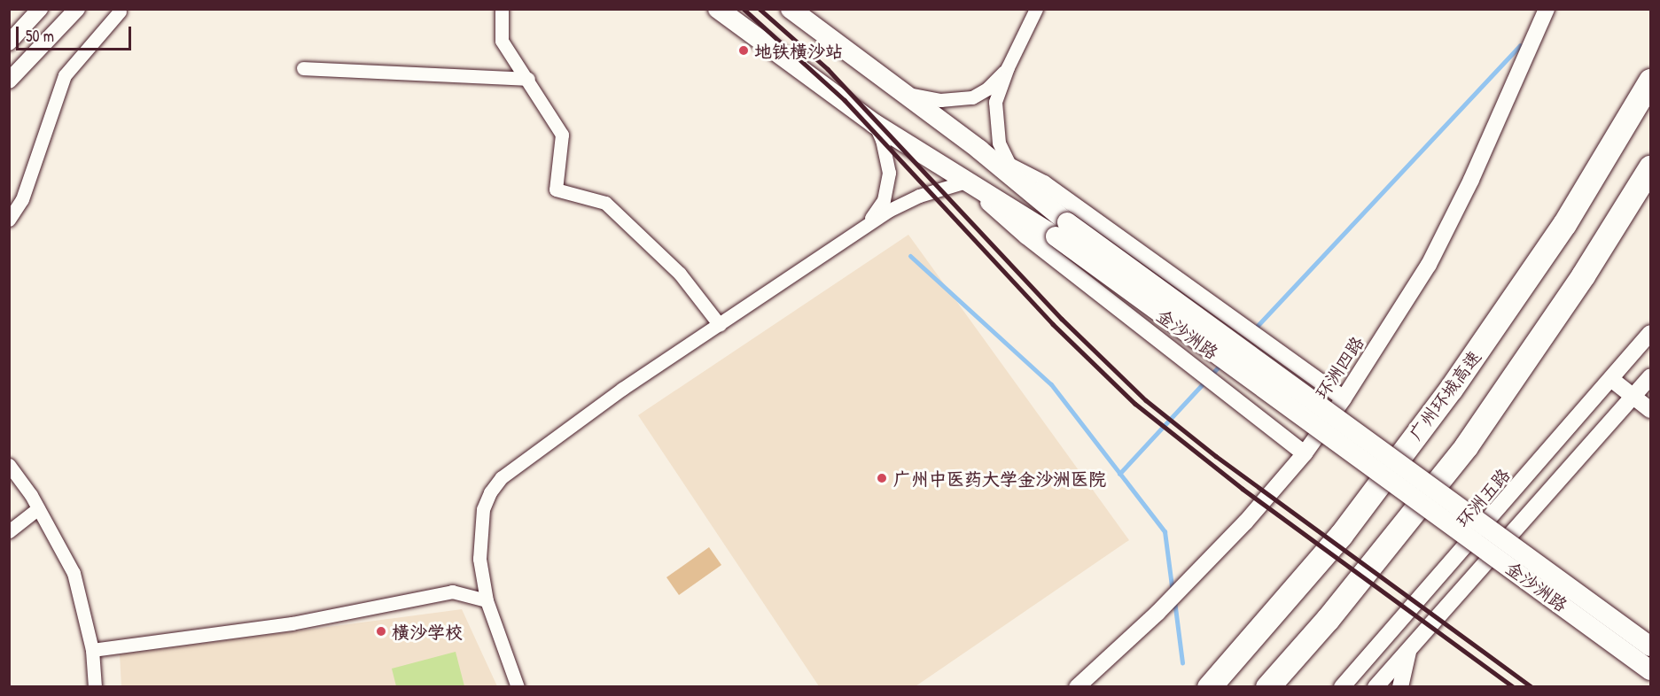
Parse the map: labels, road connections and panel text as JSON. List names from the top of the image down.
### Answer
{
  "streets": {
    "highway": ["广州环城高速"],
    "main road": ["金沙洲路"],
    "street": ["环洲四路", "环洲五路"]
  },
  "places": ["地铁横沙站", "广州中医药大学金沙洲医院", "横沙学校"],
  "scale_bar": "50 m"
}
